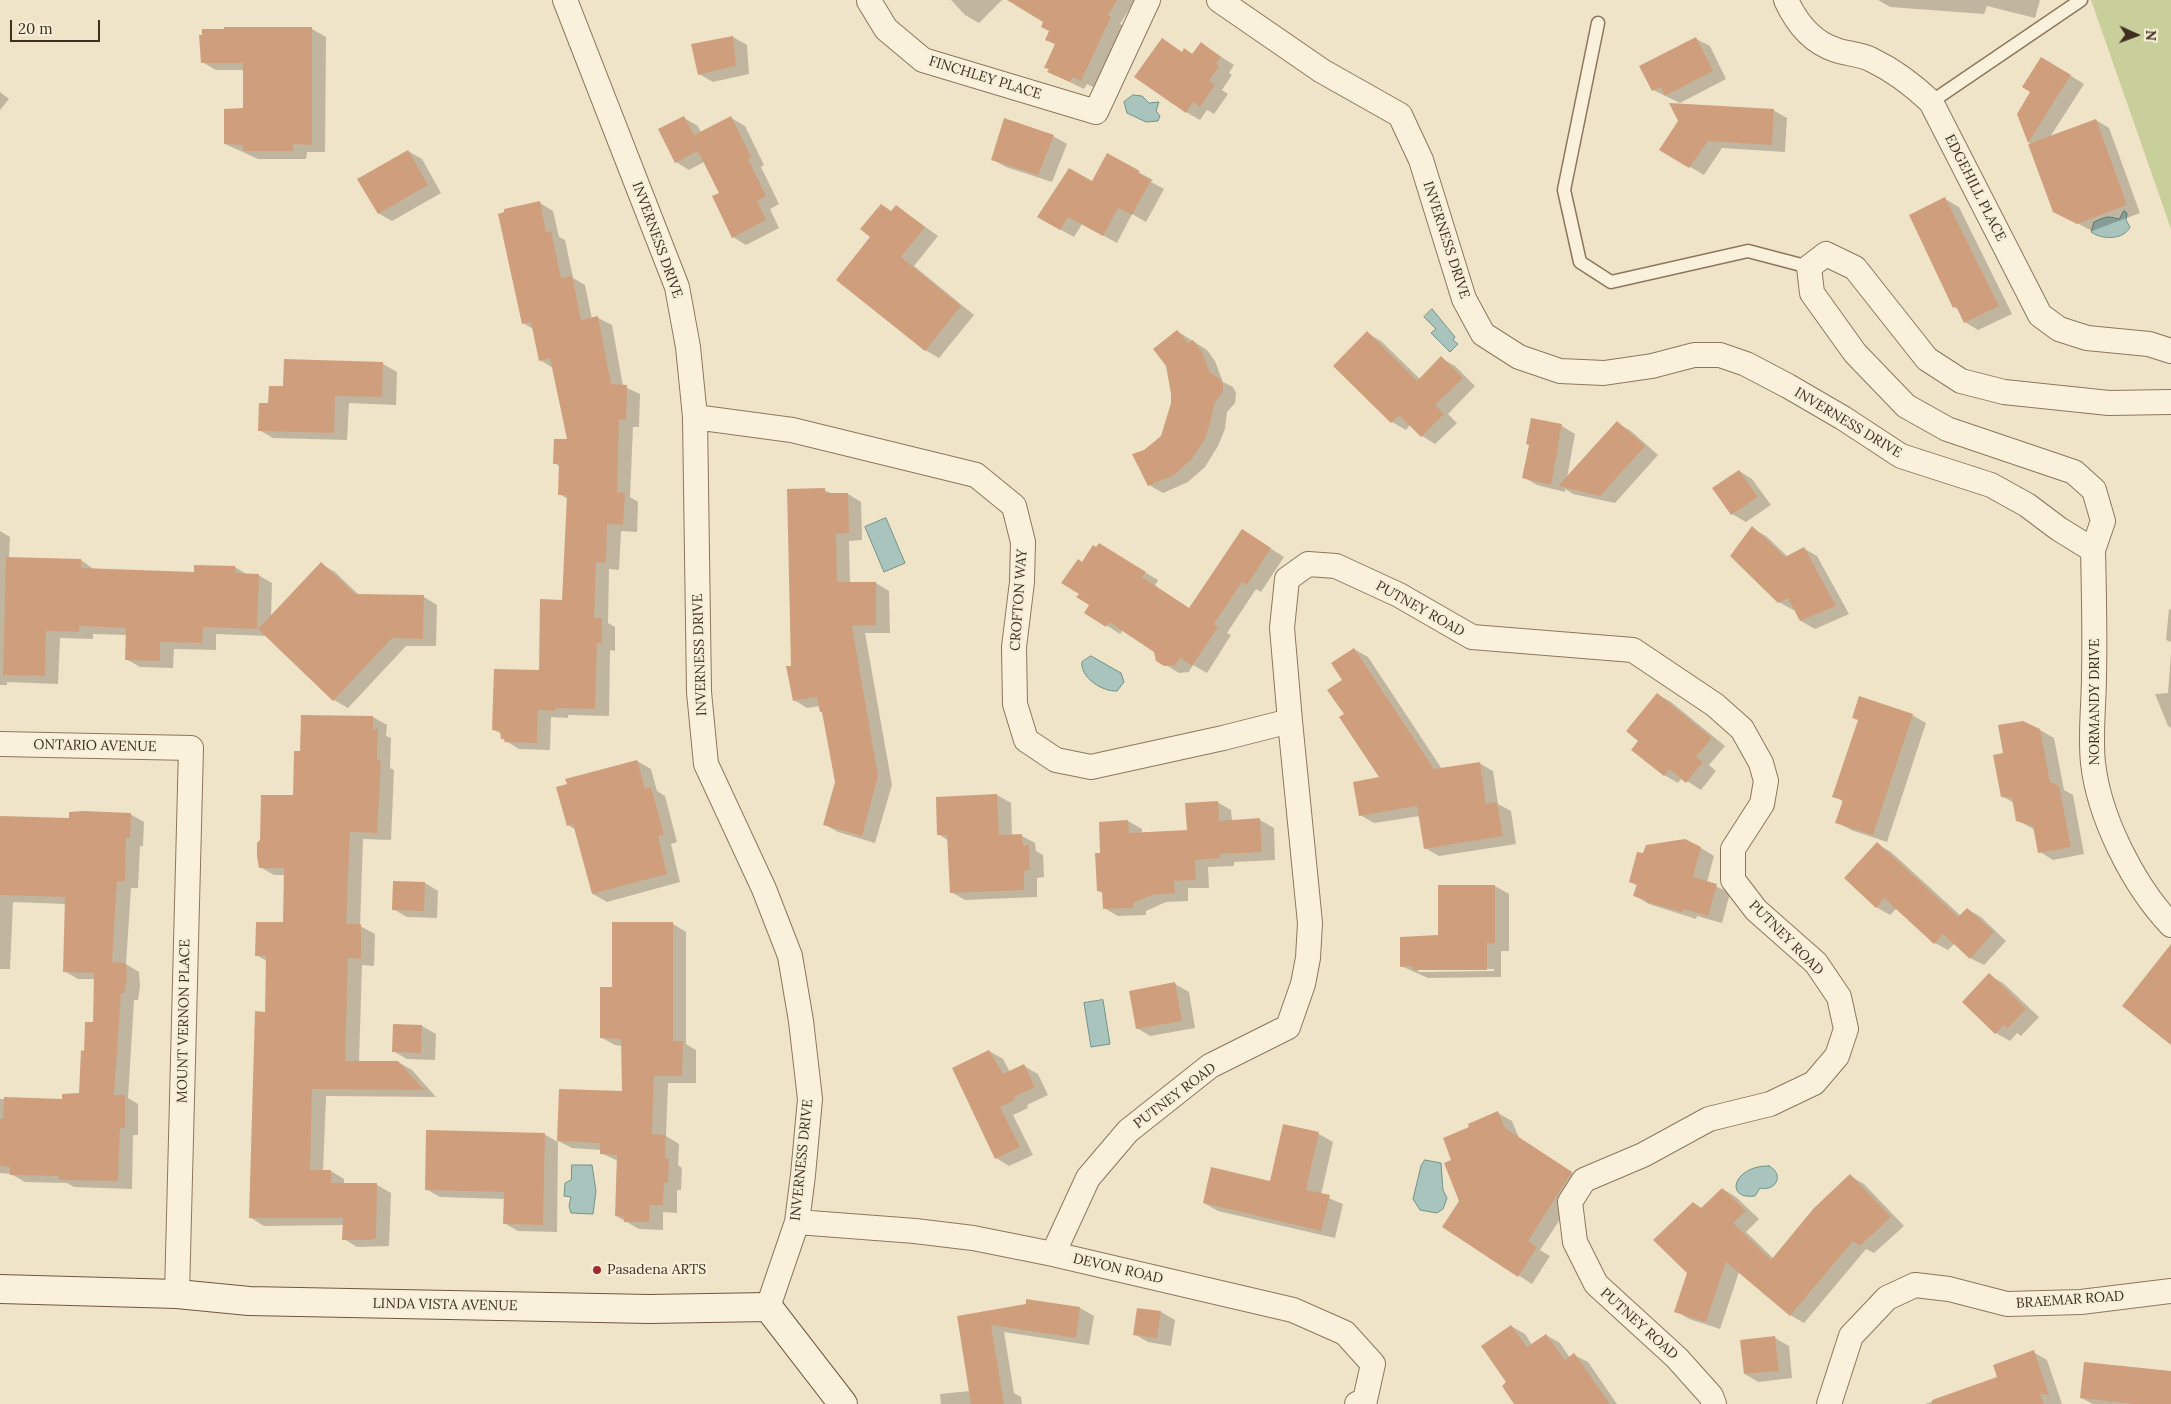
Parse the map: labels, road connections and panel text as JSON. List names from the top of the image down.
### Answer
{
  "streets": {
    "main road": ["LINDA VISTA AVENUE"],
    "street": [
      "FINCHLEY PLACE",
      "EDGEHILL PLACE",
      "INVERNESS DRIVE",
      "CROFTON WAY",
      "PUTNEY ROAD",
      "NORMANDY DRIVE",
      "ONTARIO AVENUE",
      "MOUNT VERNON PLACE",
      "DEVON ROAD",
      "BRAEMAR ROAD"
    ]
  },
  "crossings": [
    ["INVERNESS DRIVE", "CROFTON WAY"],
    ["INVERNESS DRIVE", "NORMANDY DRIVE"],
    ["INVERNESS DRIVE", "DEVON ROAD"],
    ["INVERNESS DRIVE", "LINDA VISTA AVENUE"],
    ["CROFTON WAY", "PUTNEY ROAD"],
    ["PUTNEY ROAD", "DEVON ROAD"],
    ["ONTARIO AVENUE", "MOUNT VERNON PLACE"],
    ["MOUNT VERNON PLACE", "LINDA VISTA AVENUE"]
  ],
  "places": ["Pasadena ARTS"],
  "scale_bar": "20 m",
  "north": "right"
}
